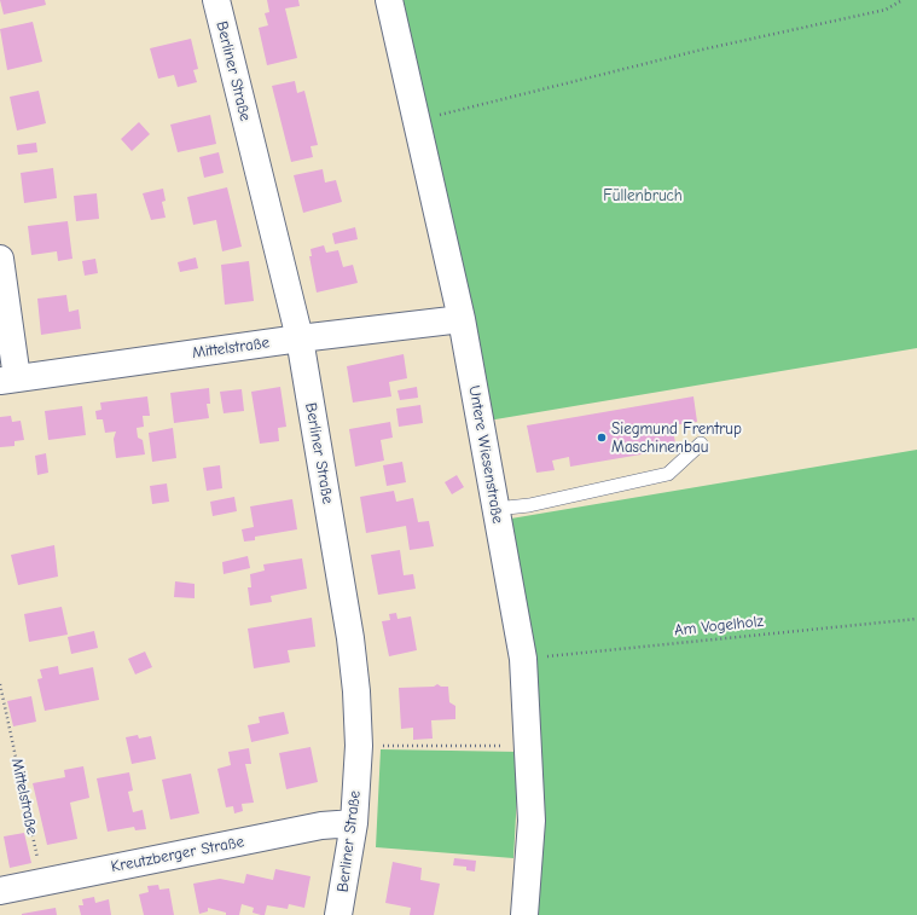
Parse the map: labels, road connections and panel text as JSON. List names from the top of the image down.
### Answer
{
  "streets": {
    "street": [
      "Berliner Straße",
      "Mittelstraße",
      "Untere Wiesenstraße",
      "Kreutzberger Straße"
    ],
    "path": ["Am Vogelholz"]
  },
  "crossings": [
    ["Berliner Straße", "Mittelstraße"],
    ["Berliner Straße", "Kreutzberger Straße"],
    ["Mittelstraße", "Untere Wiesenstraße"],
    ["Mittelstraße", "Kreutzberger Straße"],
    ["Untere Wiesenstraße", "Am Vogelholz"]
  ],
  "parks": ["Füllenbruch"],
  "places": ["Siegmund Frentrup Maschinenbau"]
}
